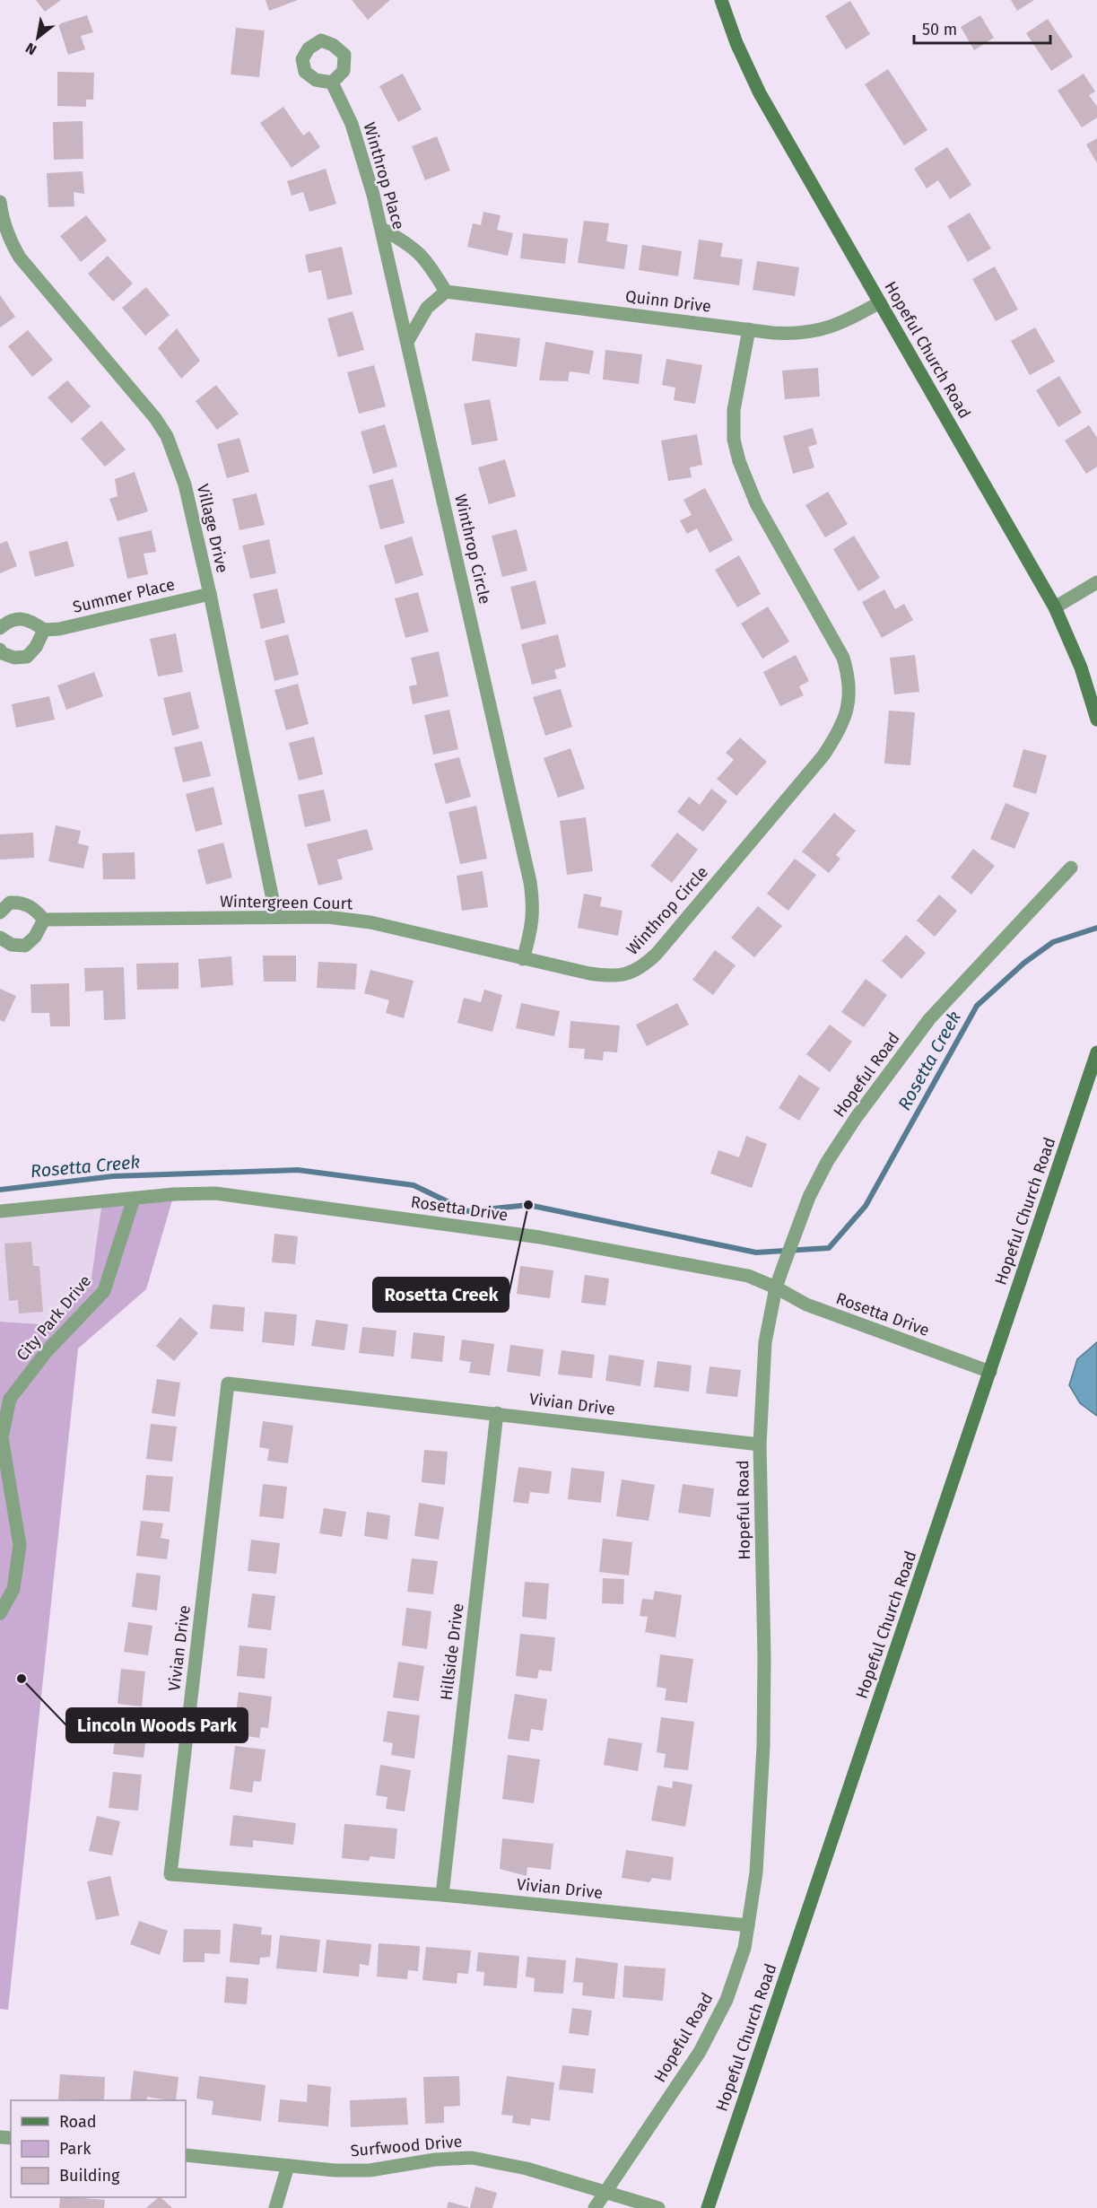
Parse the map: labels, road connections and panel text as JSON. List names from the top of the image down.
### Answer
{
  "streets": {
    "main road": ["Hopeful Church Road"],
    "street": [
      "Winthrop Place",
      "Quinn Drive",
      "Village Drive",
      "Winthrop Circle",
      "Summer Place",
      "Wintergreen Court",
      "Hopeful Road",
      "Rosetta Drive",
      "City Park Drive",
      "Vivian Drive",
      "Hillside Drive",
      "Surfwood Drive"
    ]
  },
  "crossings": [
    ["Winthrop Place", "Winthrop Circle"],
    ["Quinn Drive", "Hopeful Church Road"],
    ["Quinn Drive", "Winthrop Circle"],
    ["Hopeful Church Road", "Rosetta Drive"],
    ["Village Drive", "Summer Place"],
    ["Village Drive", "Wintergreen Court"],
    ["Winthrop Circle", "Wintergreen Court"],
    ["Hopeful Road", "Rosetta Drive"],
    ["Hopeful Road", "Vivian Drive"],
    ["Hopeful Road", "Surfwood Drive"],
    ["Rosetta Drive", "City Park Drive"],
    ["Vivian Drive", "Hillside Drive"]
  ],
  "water": ["Rosetta Creek"],
  "places": ["Rosetta Creek", "Lincoln Woods Park"],
  "legend": ["Road", "Park", "Building"],
  "scale_bar": "50 m",
  "north": "bottom left"
}
